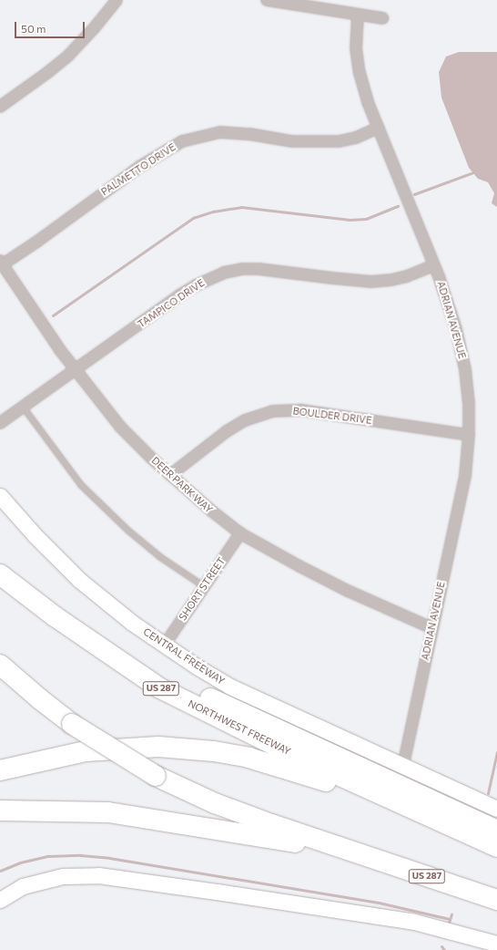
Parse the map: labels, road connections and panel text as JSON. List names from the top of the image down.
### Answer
{
  "streets": {
    "highway": ["US 287", "NORTHWEST FREEWAY"],
    "main road": ["CENTRAL FREEWAY"],
    "street": [
      "PALMETTO DRIVE",
      "TAMPICO DRIVE",
      "ADRIAN AVENUE",
      "BOULDER DRIVE",
      "DEER PARK WAY",
      "SHORT STREET"
    ]
  },
  "crossings": [
    ["PALMETTO DRIVE", "ADRIAN AVENUE"],
    ["PALMETTO DRIVE", "DEER PARK WAY"],
    ["TAMPICO DRIVE", "ADRIAN AVENUE"],
    ["TAMPICO DRIVE", "DEER PARK WAY"],
    ["ADRIAN AVENUE", "BOULDER DRIVE"],
    ["ADRIAN AVENUE", "DEER PARK WAY"],
    ["ADRIAN AVENUE", "CENTRAL FREEWAY"],
    ["BOULDER DRIVE", "DEER PARK WAY"],
    ["DEER PARK WAY", "SHORT STREET"],
    ["SHORT STREET", "CENTRAL FREEWAY"]
  ],
  "scale_bar": "50 m"
}
